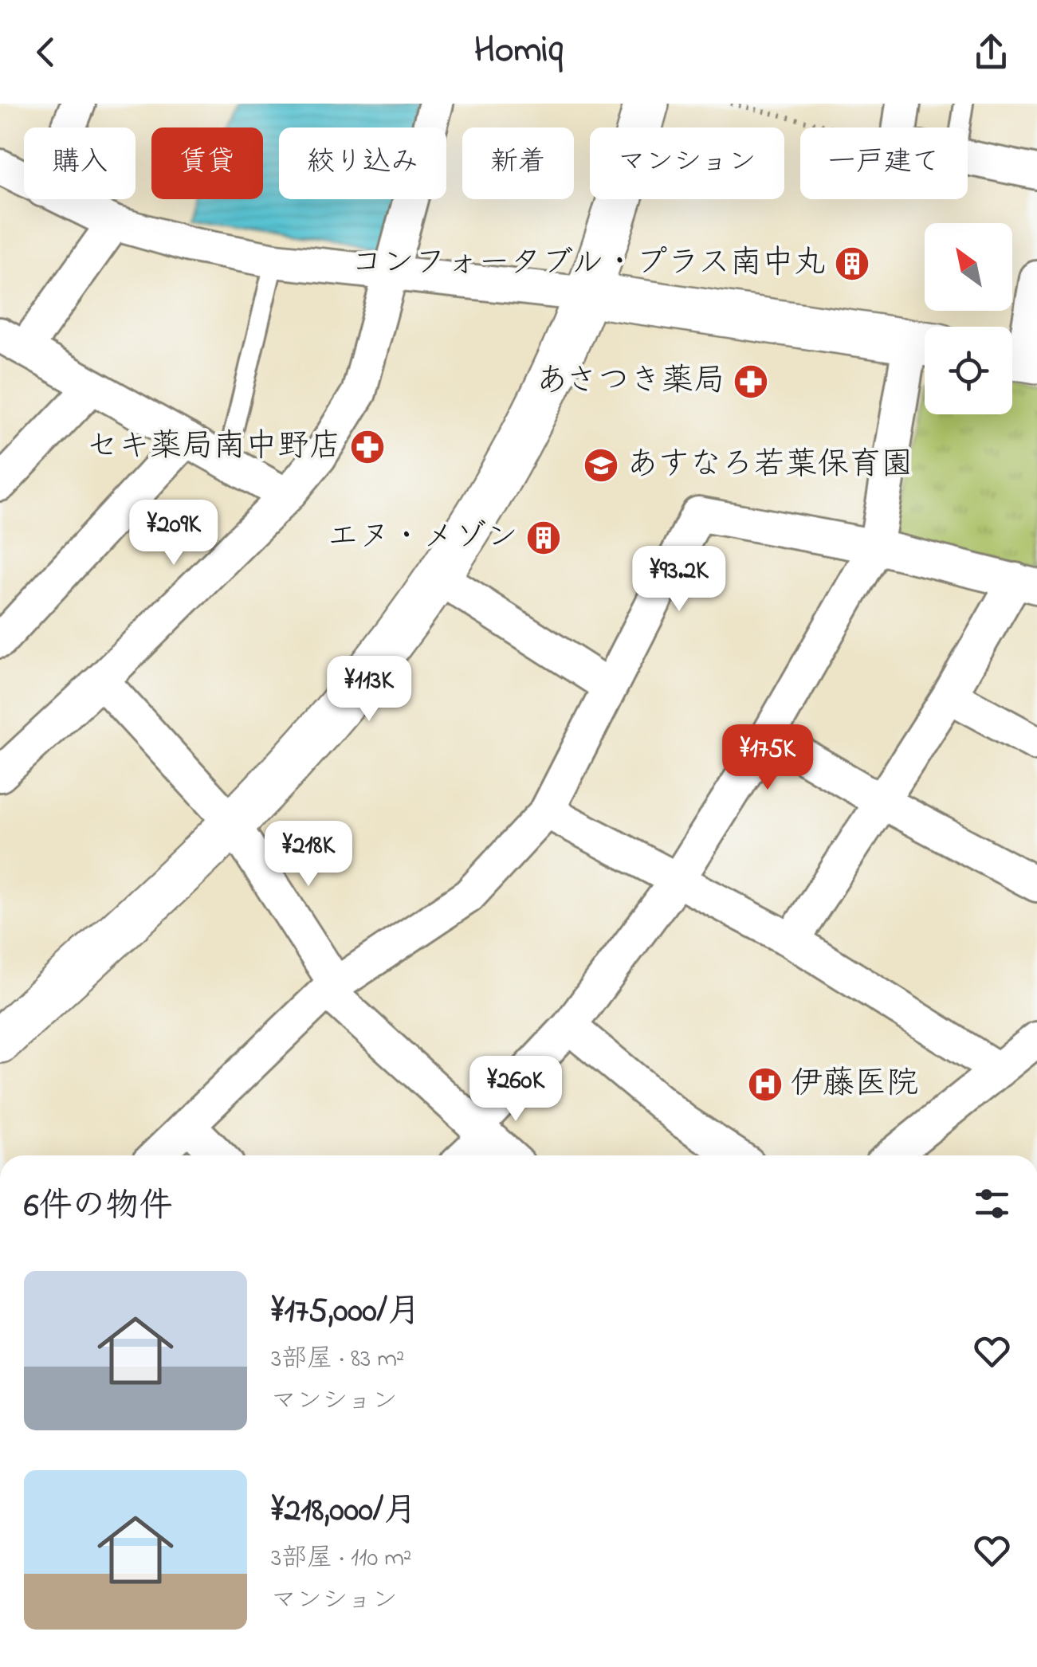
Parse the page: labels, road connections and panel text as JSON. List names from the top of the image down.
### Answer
{
  "places": {
    "building": ["コンフォータブル・プラス南中丸", "エヌ・メゾン"],
    "pharmacy": ["あさつき薬局", "セキ薬局南中野店"],
    "school or university": ["あすなろ若葉保育園"],
    "hospital": ["伊藤医院"]
  },
  "north": "top left",
  "page": {
    "header": "Homiq",
    "chip": [
      "購入",
      "賃貸",
      "絞り込み",
      "新着",
      "マンション",
      "一戸建て"
    ],
    "price": [
      "¥209K",
      "¥93.2K",
      "¥113K",
      "¥175K",
      "¥218K",
      "¥260K"
    ],
    "heading": "6件の物件",
    "list": [
      {
        "name": "¥175,000/月",
        "note": "3部屋 · 83 m² · マンション"
      },
      {
        "name": "¥218,000/月",
        "note": "3部屋 · 110 m² · マンション"
      }
    ]
  }
}
